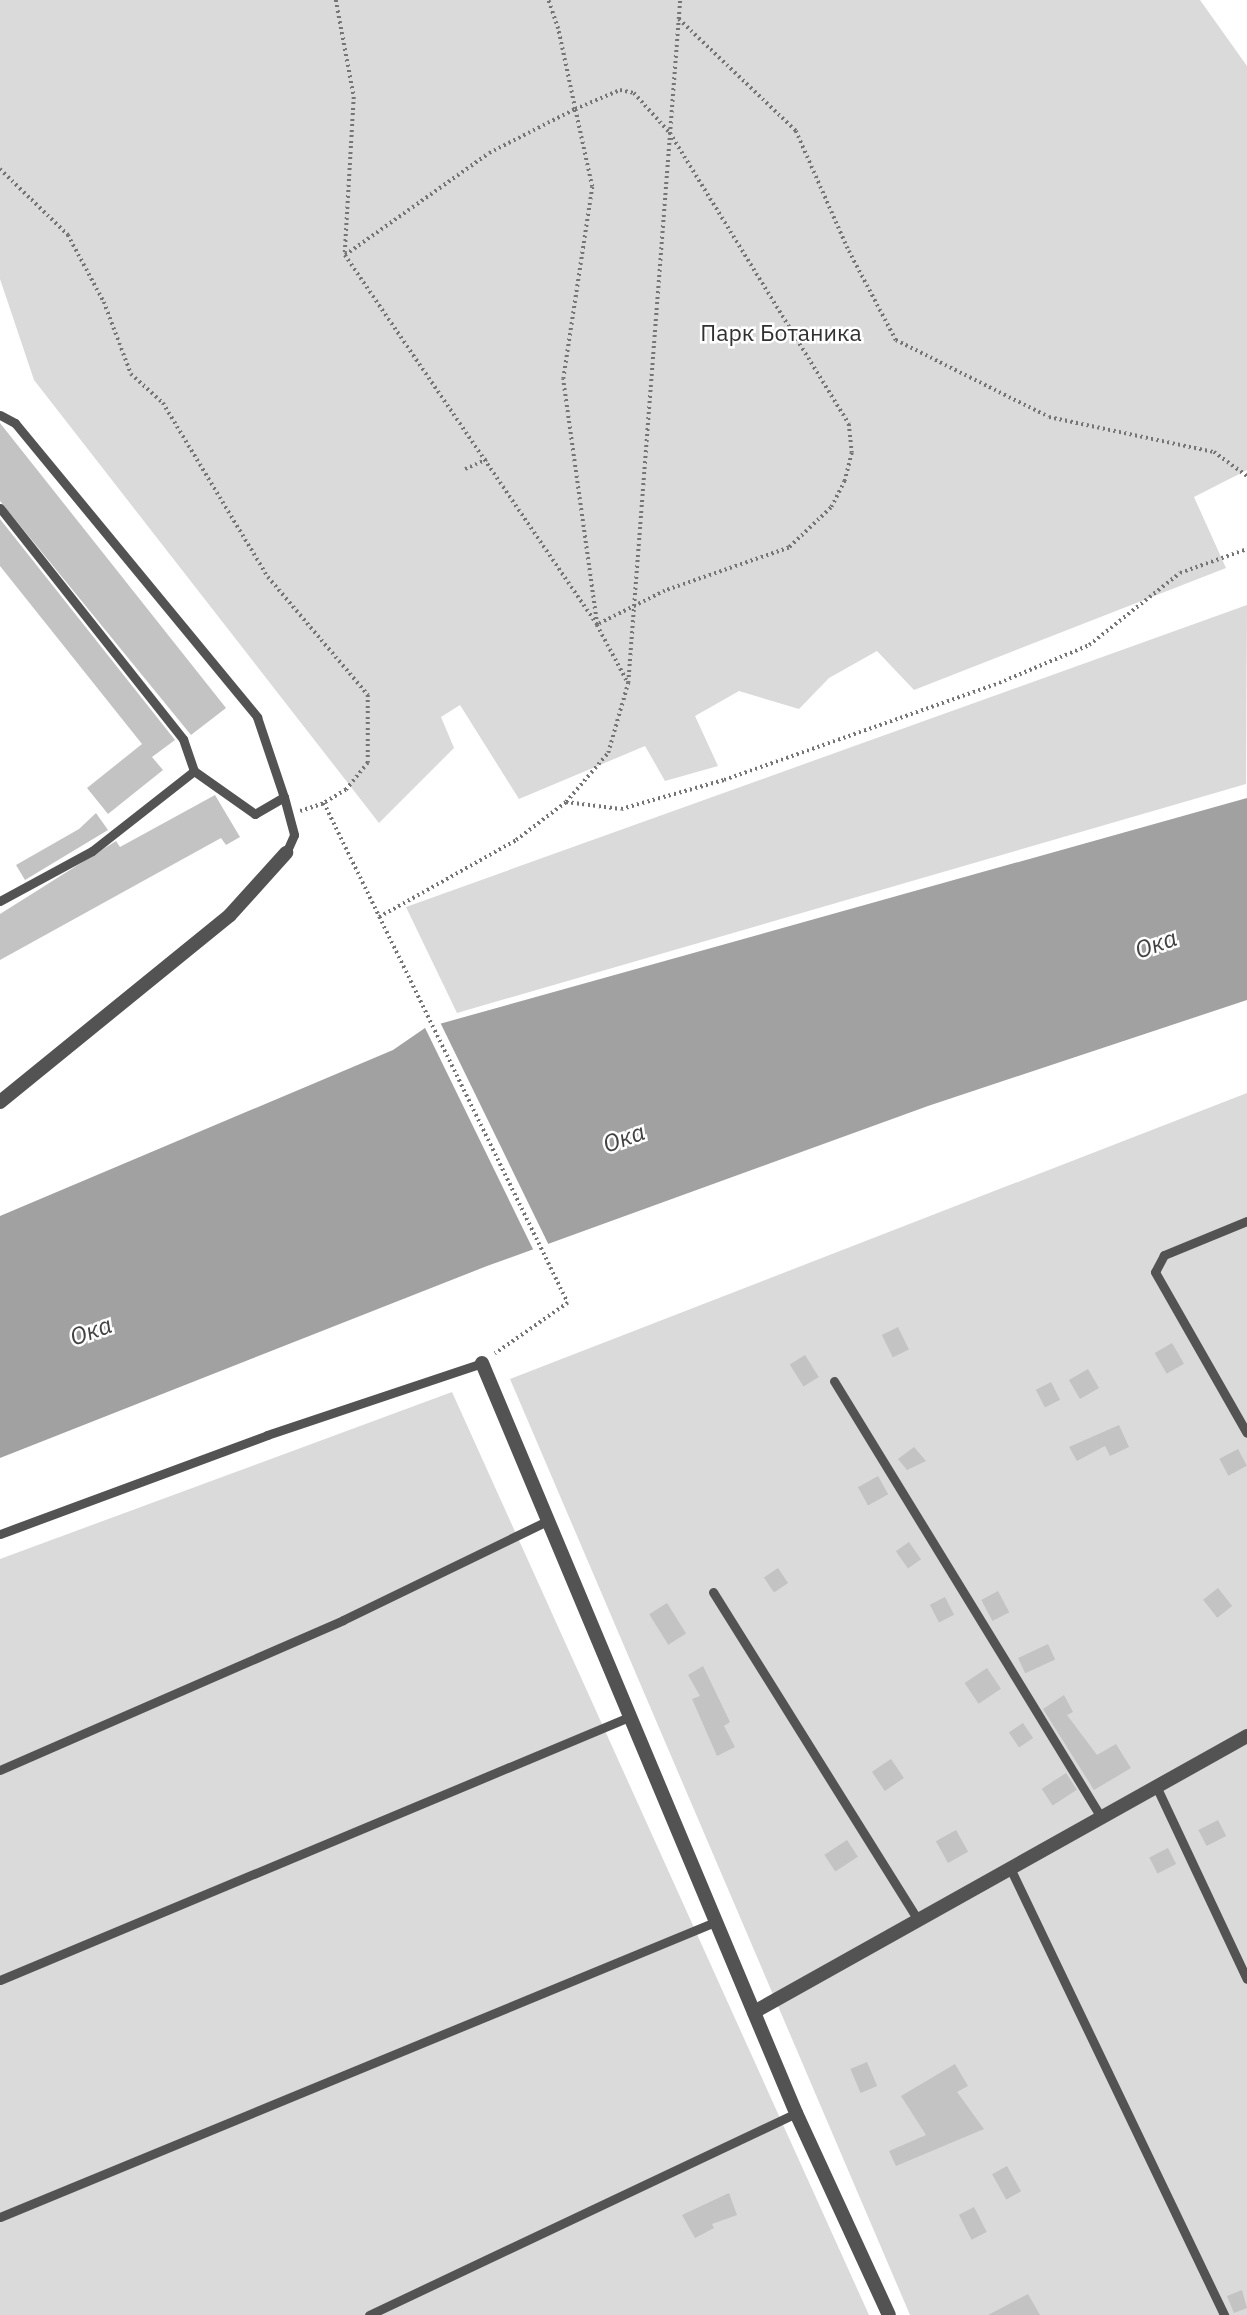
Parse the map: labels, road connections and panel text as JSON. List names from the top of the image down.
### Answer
{
  "water": ["Ока"],
  "parks": ["Парк Ботаника"]
}
